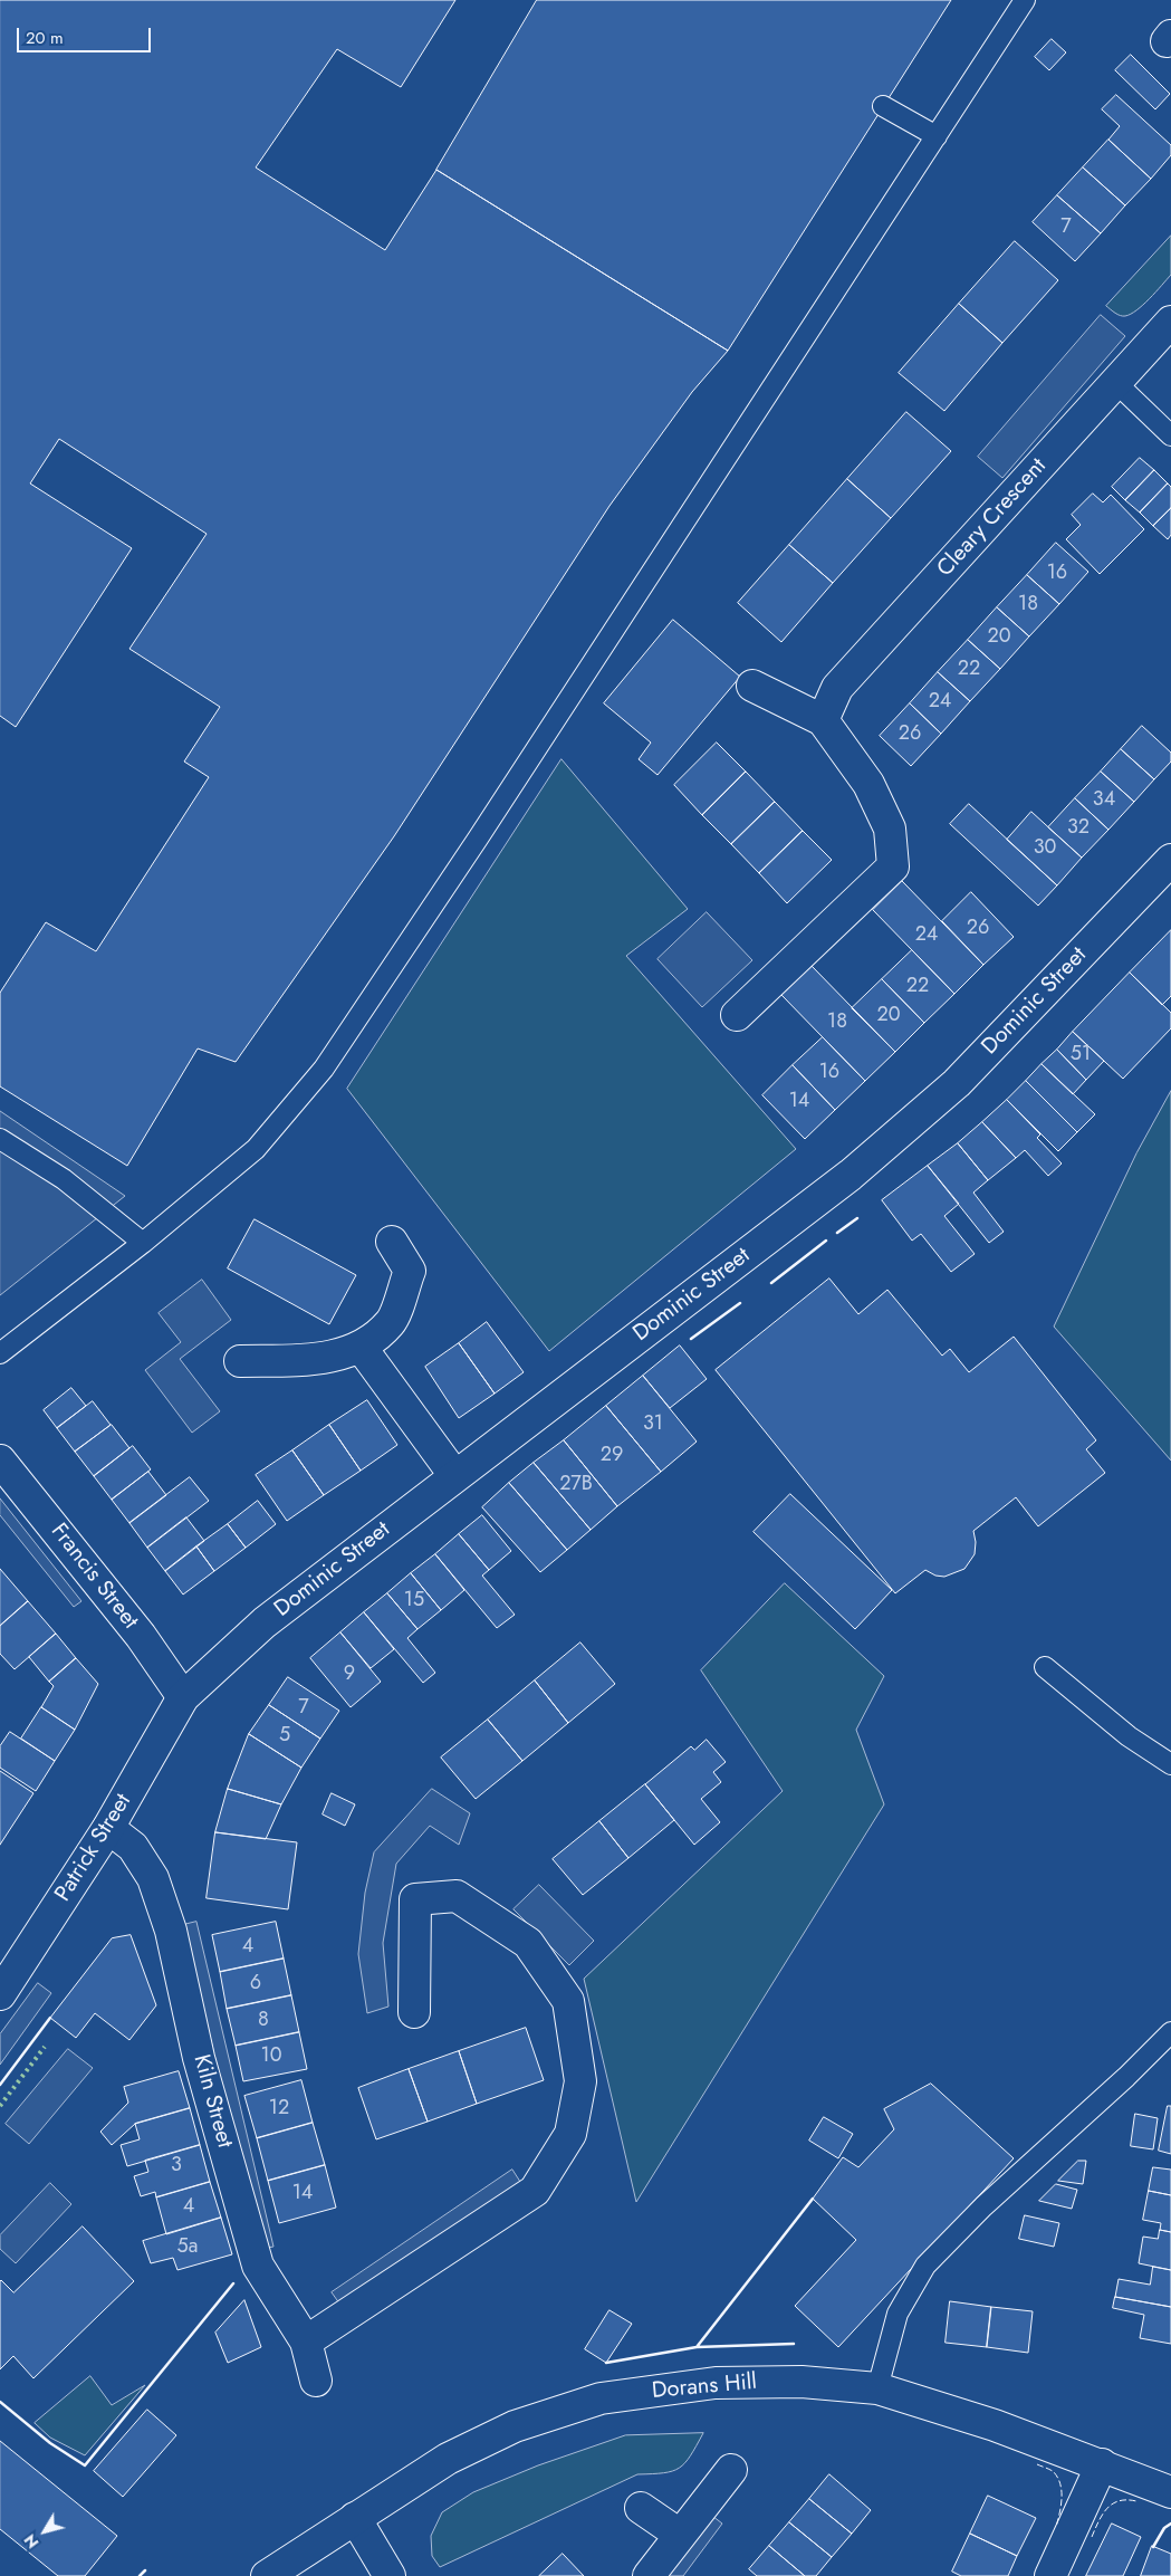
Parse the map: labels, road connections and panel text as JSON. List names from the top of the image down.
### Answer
{
  "streets": {
    "street": [
      "Cleary Crescent",
      "Dominic Street",
      "Francis Street",
      "Patrick Street",
      "Kiln Street",
      "Dorans Hill"
    ]
  },
  "crossings": [
    ["Dominic Street", "Francis Street"],
    ["Dominic Street", "Patrick Street"],
    ["Francis Street", "Patrick Street"],
    ["Patrick Street", "Kiln Street"]
  ],
  "house_numbers": [
    "7",
    "16",
    "18",
    "20",
    "22",
    "24",
    "26",
    "34",
    "32",
    "30",
    "26",
    "24",
    "22",
    "20",
    "18",
    "51",
    "16",
    "14",
    "31",
    "29",
    "27B",
    "15",
    "9",
    "7",
    "5",
    "4",
    "6",
    "8",
    "10",
    "12",
    "3",
    "14",
    "4",
    "5a"
  ],
  "scale_bar": "20 m",
  "north": "bottom left"
}
